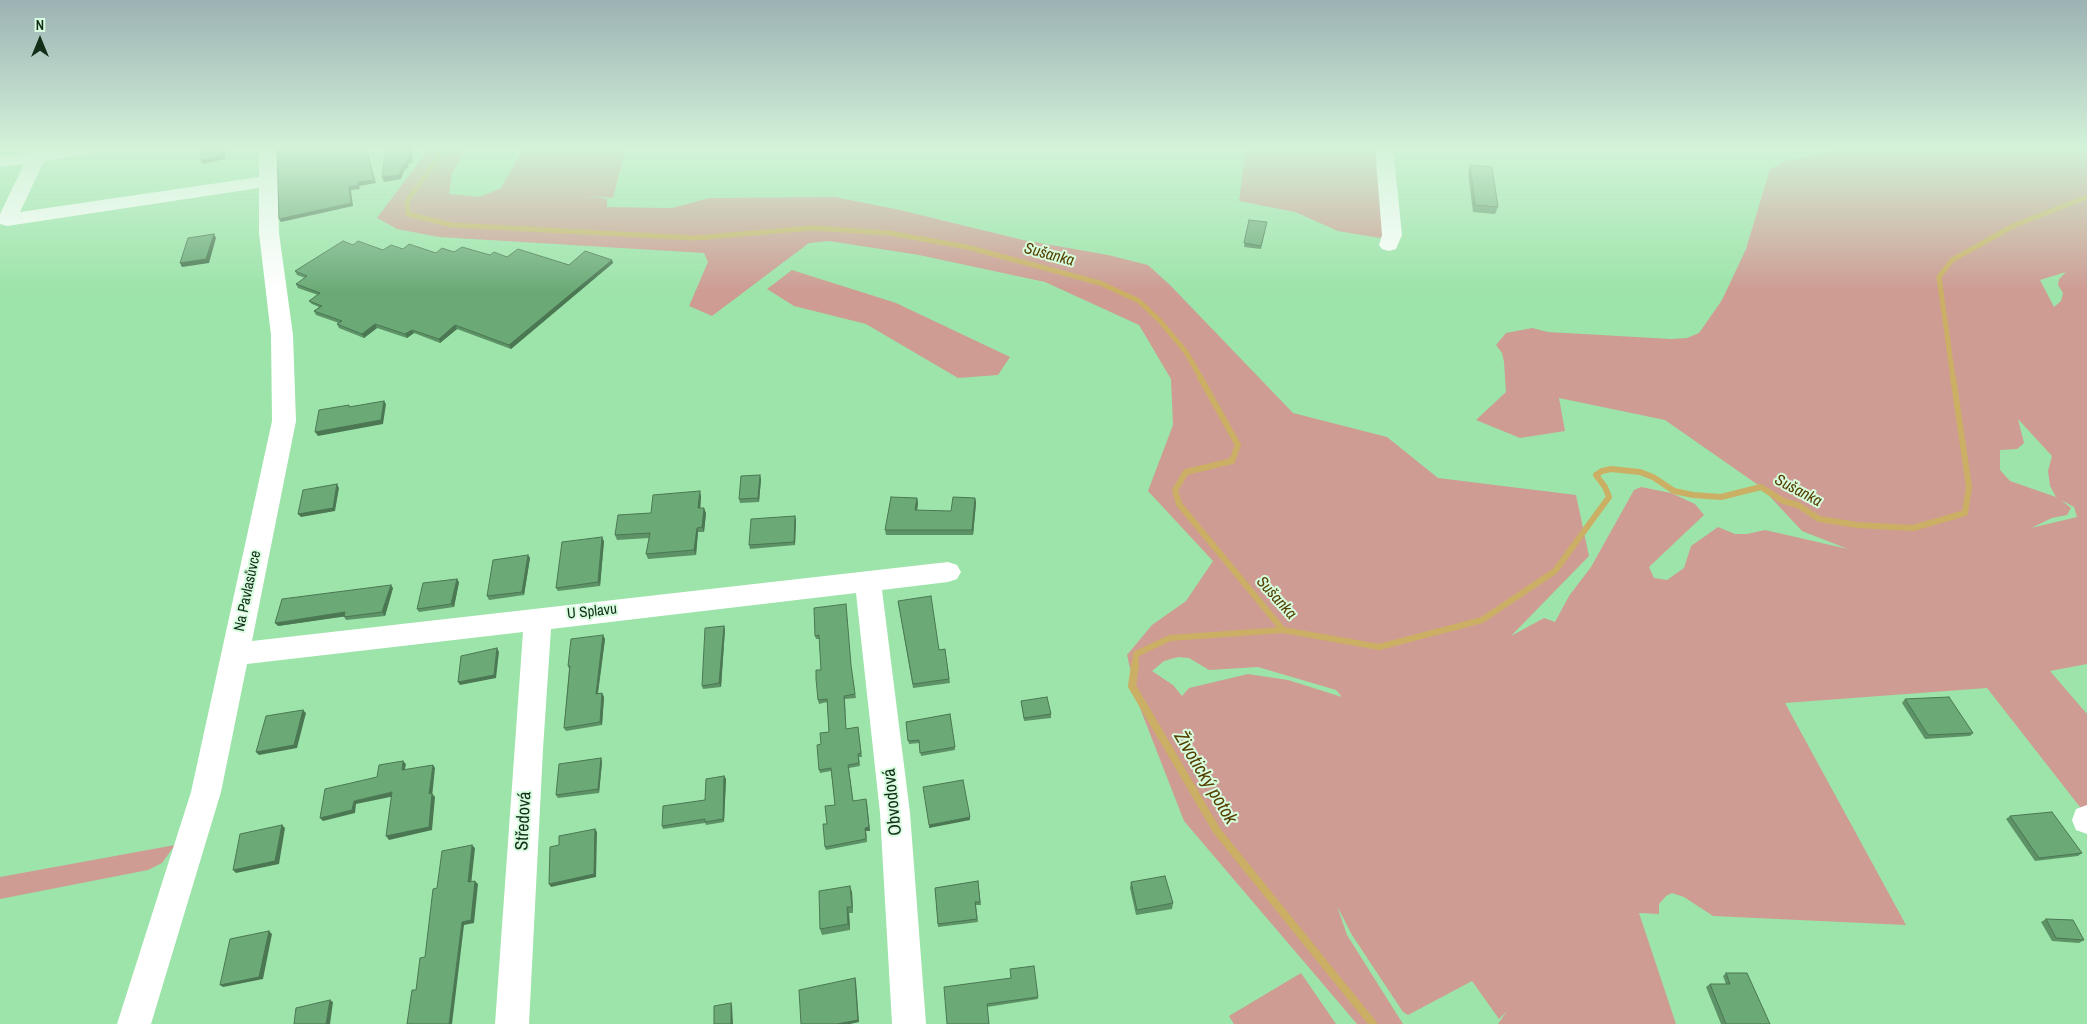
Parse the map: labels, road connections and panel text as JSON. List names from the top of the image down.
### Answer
{
  "streets": {
    "street": [
      "Na Pavlasůvce",
      "U Splavu",
      "Obvodová",
      "Středová"
    ]
  },
  "crossings": [
    ["Na Pavlasůvce", "U Splavu"],
    ["U Splavu", "Obvodová"],
    ["U Splavu", "Středová"]
  ],
  "water": ["Sušanka", "Životický potok"],
  "north": "top"
}
